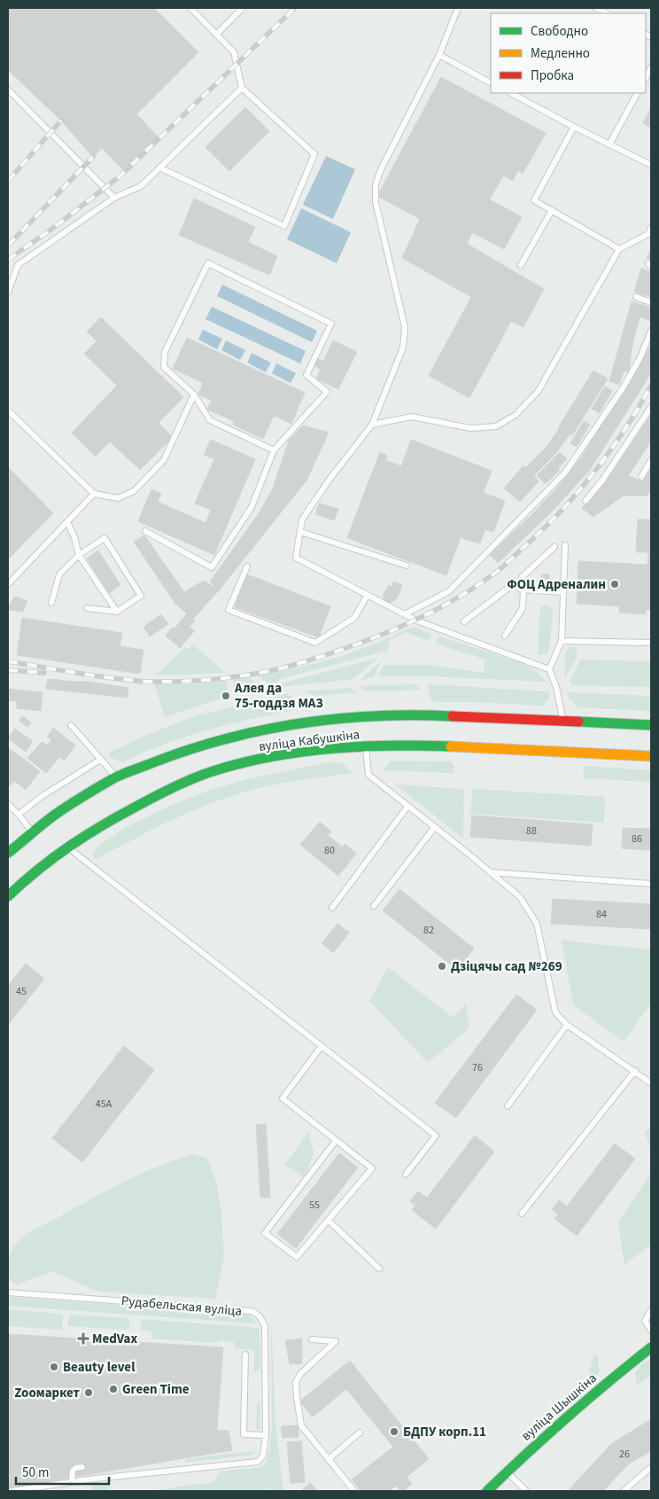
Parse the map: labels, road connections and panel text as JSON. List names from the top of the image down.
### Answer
{
  "streets": {
    "main road": ["вуліца Кабушкіна", "вуліца Шышкіна"],
    "lane": ["Рудабельская вуліца"]
  },
  "places": {
    "other": [
      "ФОЦ Адреналин",
      "Алея да 75-годдзя МАЗ",
      "Дзіцячы сад №269",
      "Beauty level",
      "Green Time",
      "Zooмаркет",
      "БДПУ корп.11"
    ],
    "health": ["MedVax"]
  },
  "house_numbers": [
    "88",
    "86",
    "80",
    "84",
    "82",
    "45",
    "76",
    "45А",
    "55",
    "26"
  ],
  "legend": ["Свободно", "Медленно", "Пробка"],
  "scale_bar": "50 m"
}
